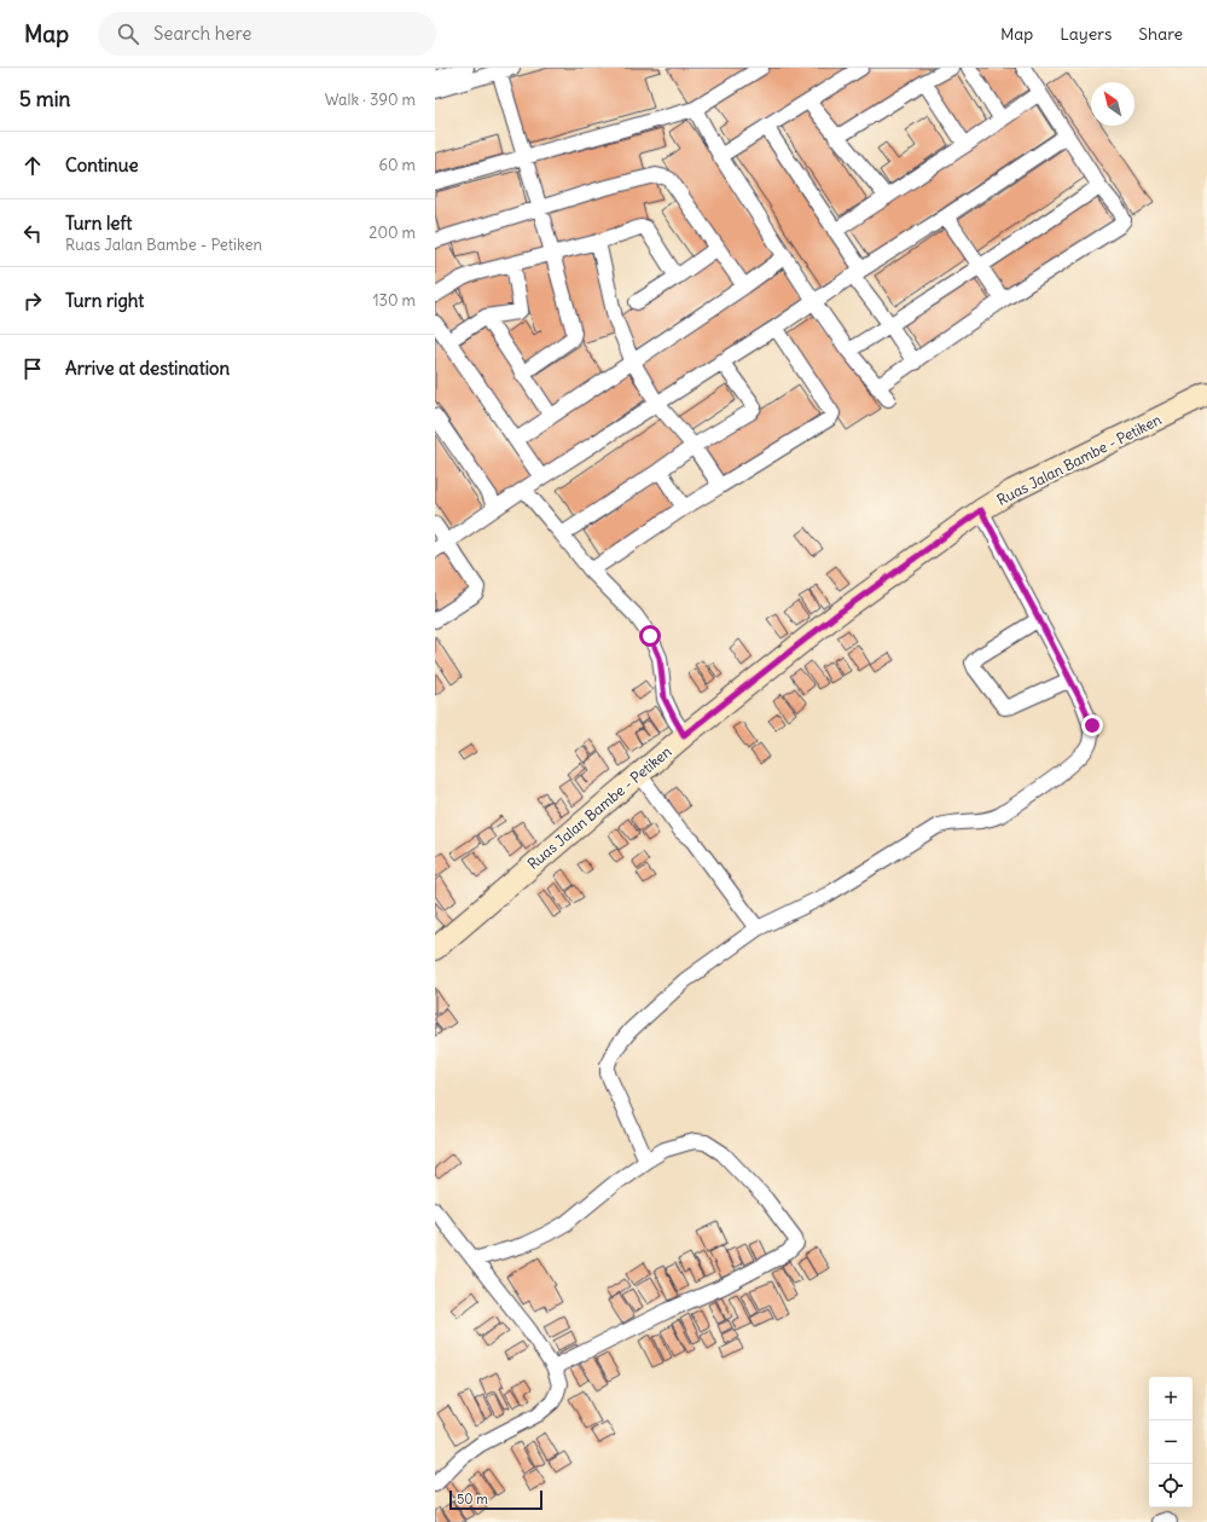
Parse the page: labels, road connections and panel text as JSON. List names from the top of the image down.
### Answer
{
  "streets": {
    "main road": ["Ruas Jalan Bambe - Petiken"]
  },
  "scale_bar": "50 m",
  "north": "top left",
  "page": {
    "header": "Map",
    "search": "Search here",
    "nav": ["Map", "Layers", "Share"],
    "heading": ["5 min", "Walk · 390 m"],
    "list": [
      ["Continue", "60 m"],
      ["Turn left", "Ruas Jalan Bambe - Petiken", "200 m"],
      ["Turn right", "130 m"],
      "Arrive at destination"
    ],
    "map_buttons": ["+", "−"],
    "scale": "50 m"
  }
}
